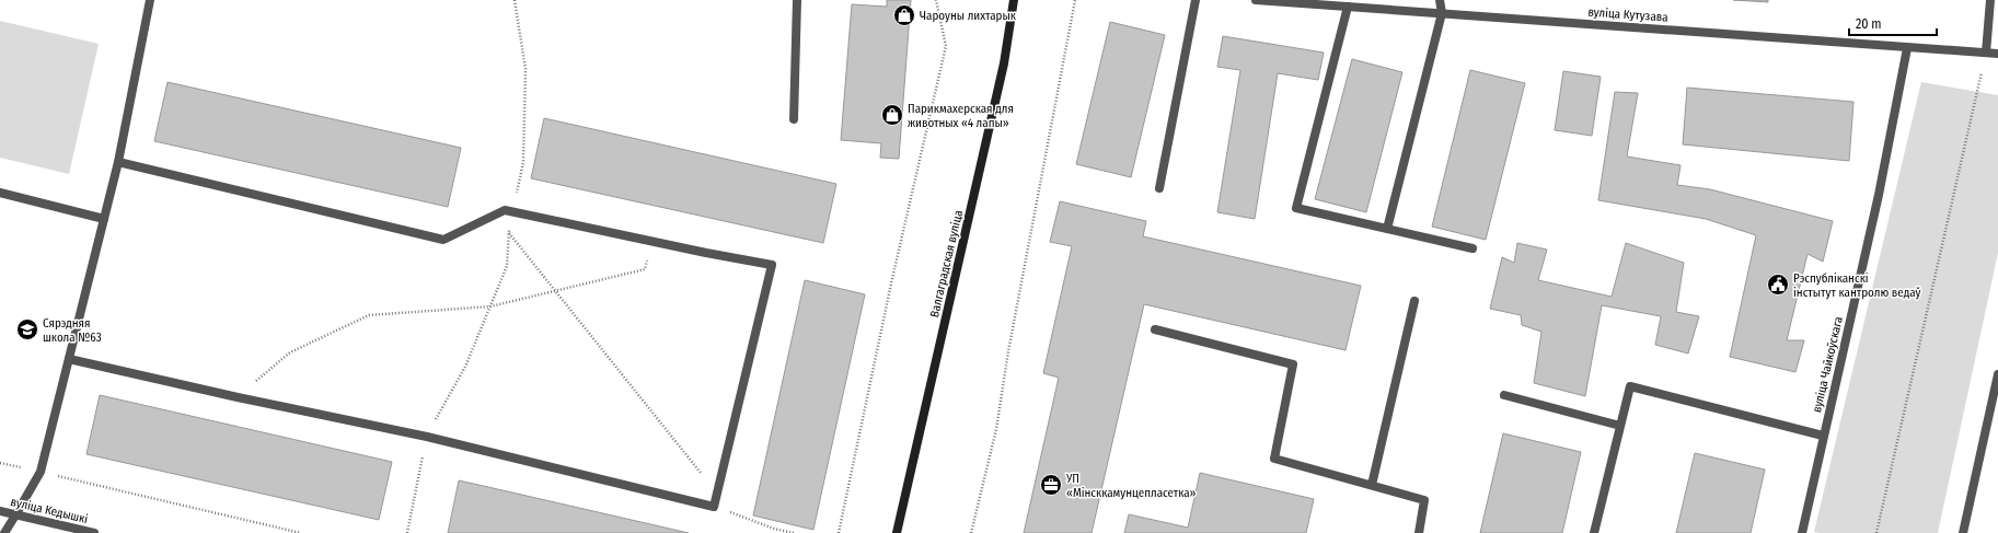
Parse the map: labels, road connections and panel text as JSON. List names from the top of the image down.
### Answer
{
  "streets": {
    "main road": ["Валгаградская вуліца"],
    "street": ["вуліца Кутузава", "вуліца Чайкоўскага", "вуліца Кедышкі"]
  },
  "crossings": [
    ["вуліца Кутузава", "вуліца Чайкоўскага"]
  ],
  "places": {
    "shop": ["Чароуны лихтарык", "Парикмахерская для животных «4 лапы»"],
    "public building": ["Рэспубліканскі інстытут кантролю ведаў"],
    "school or university": ["Сярэдняя школа №63"],
    "office": ["УП «Мінсккамунцепласетка»"]
  },
  "scale_bar": "20 m"
}
